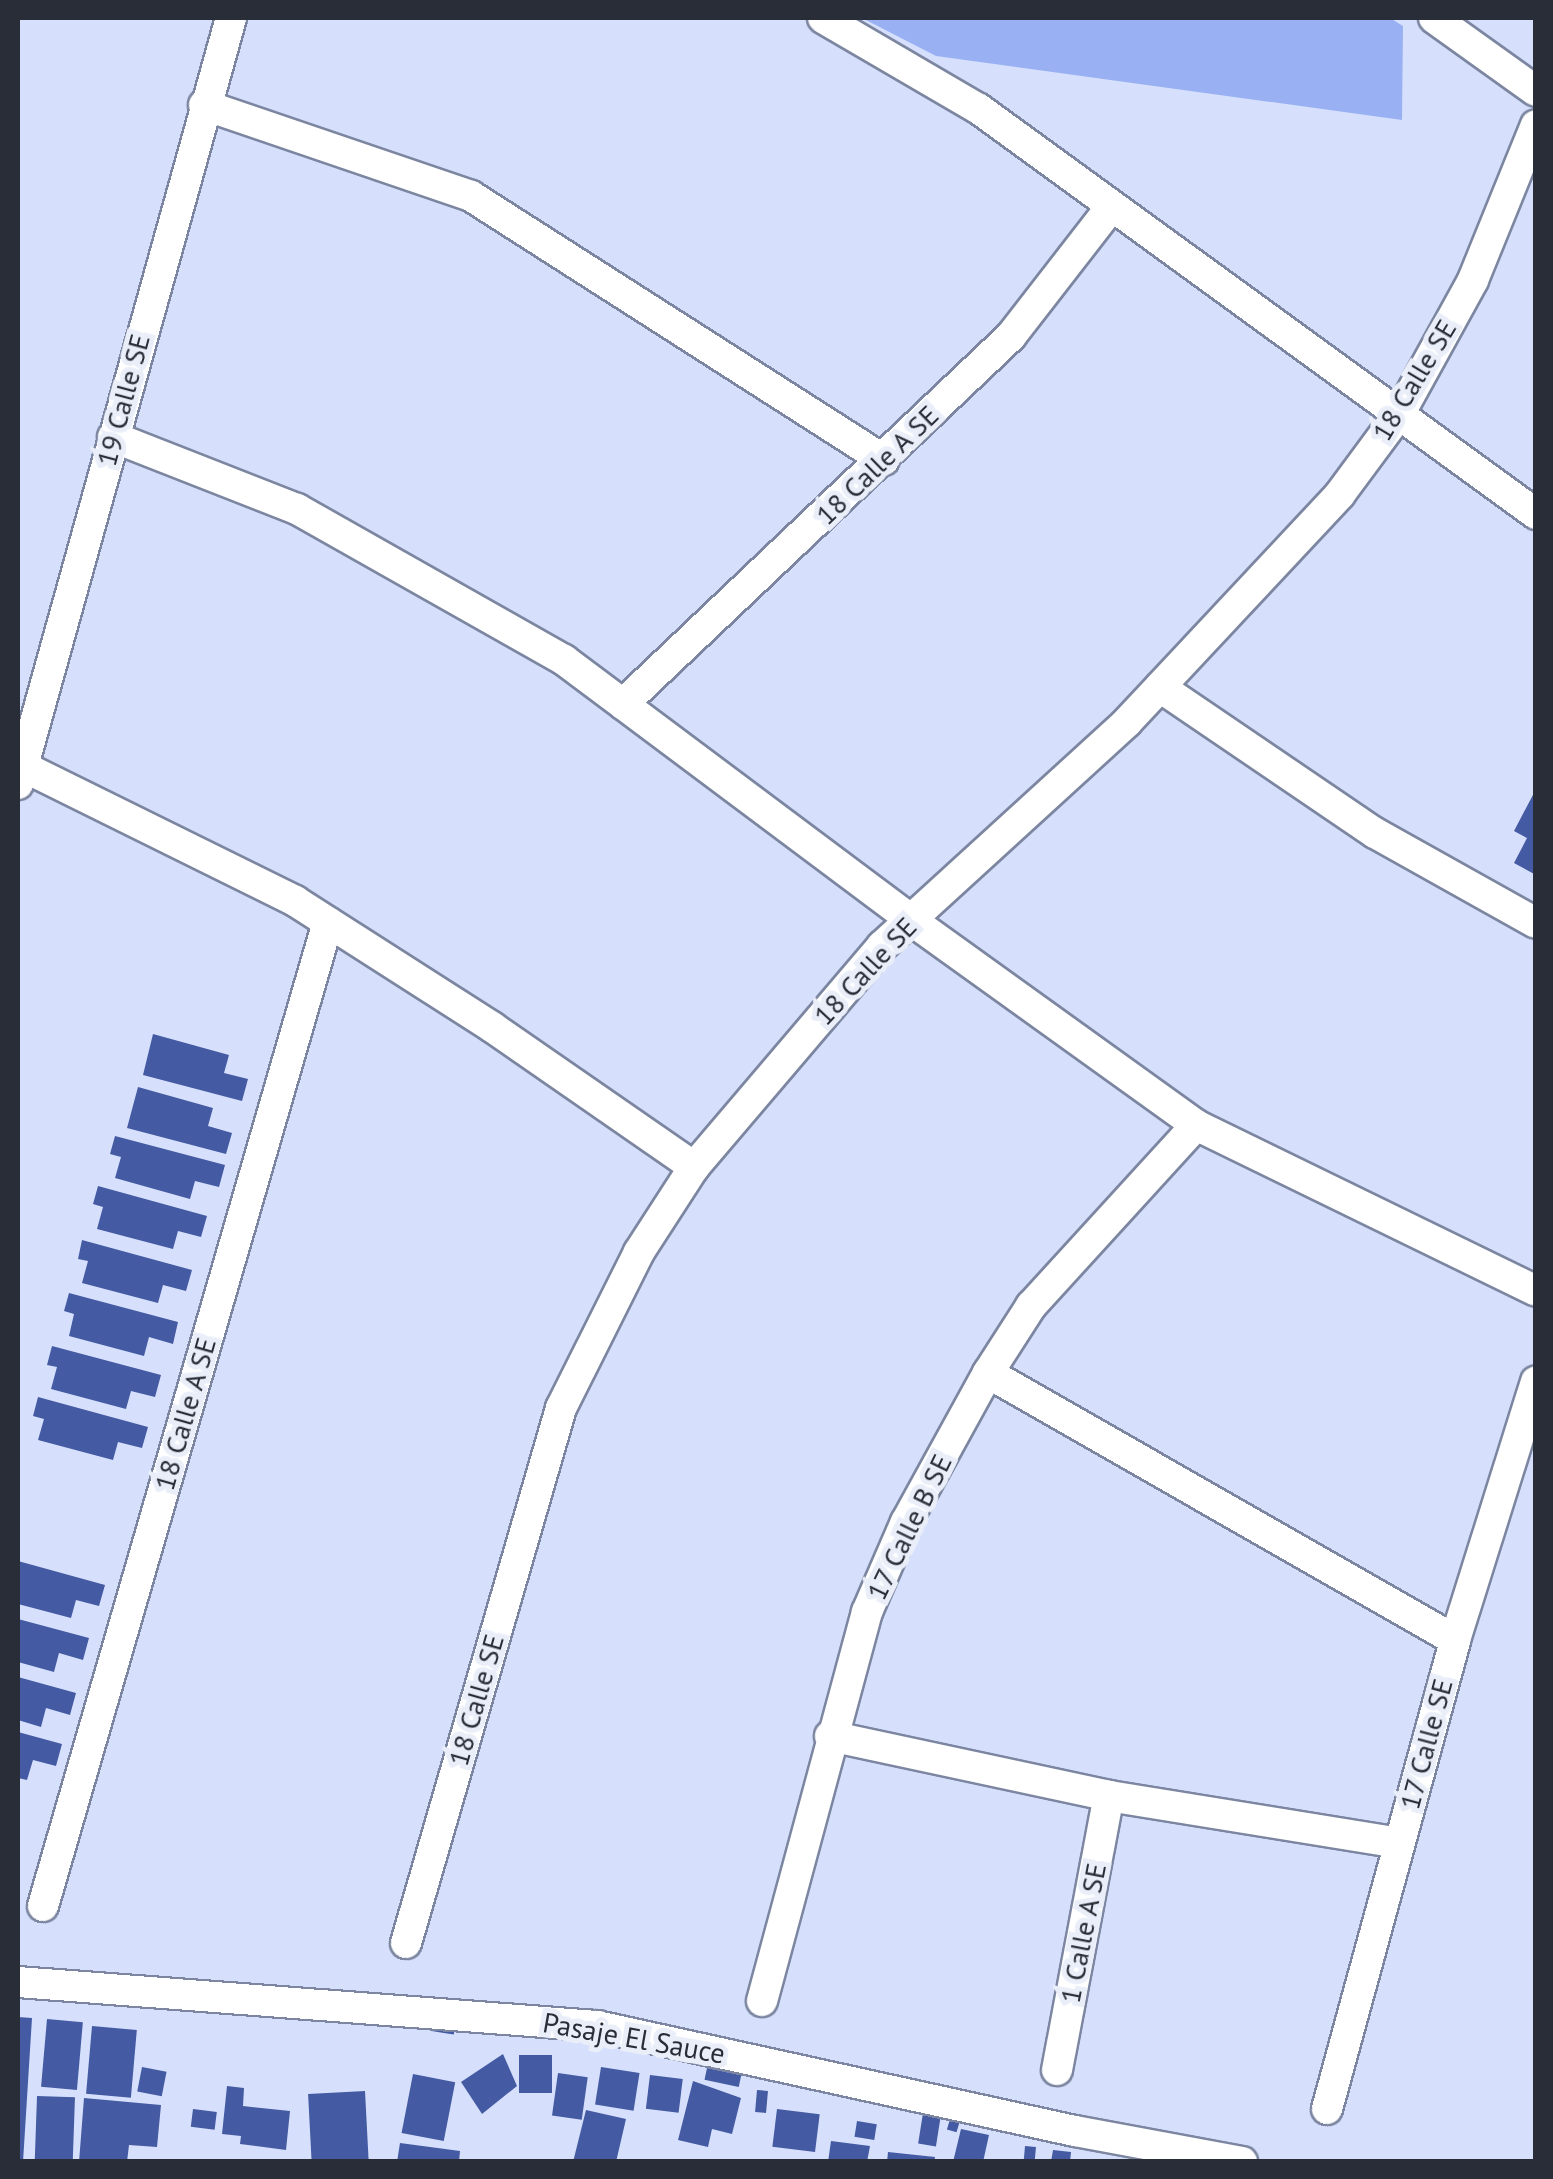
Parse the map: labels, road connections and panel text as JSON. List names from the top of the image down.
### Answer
{
  "streets": {
    "street": [
      "18 Calle SE",
      "19 Calle SE",
      "18 Calle A SE",
      "17 Calle B SE",
      "17 Calle SE",
      "1 Calle A SE",
      "Pasaje El Sauce"
    ]
  }
}
